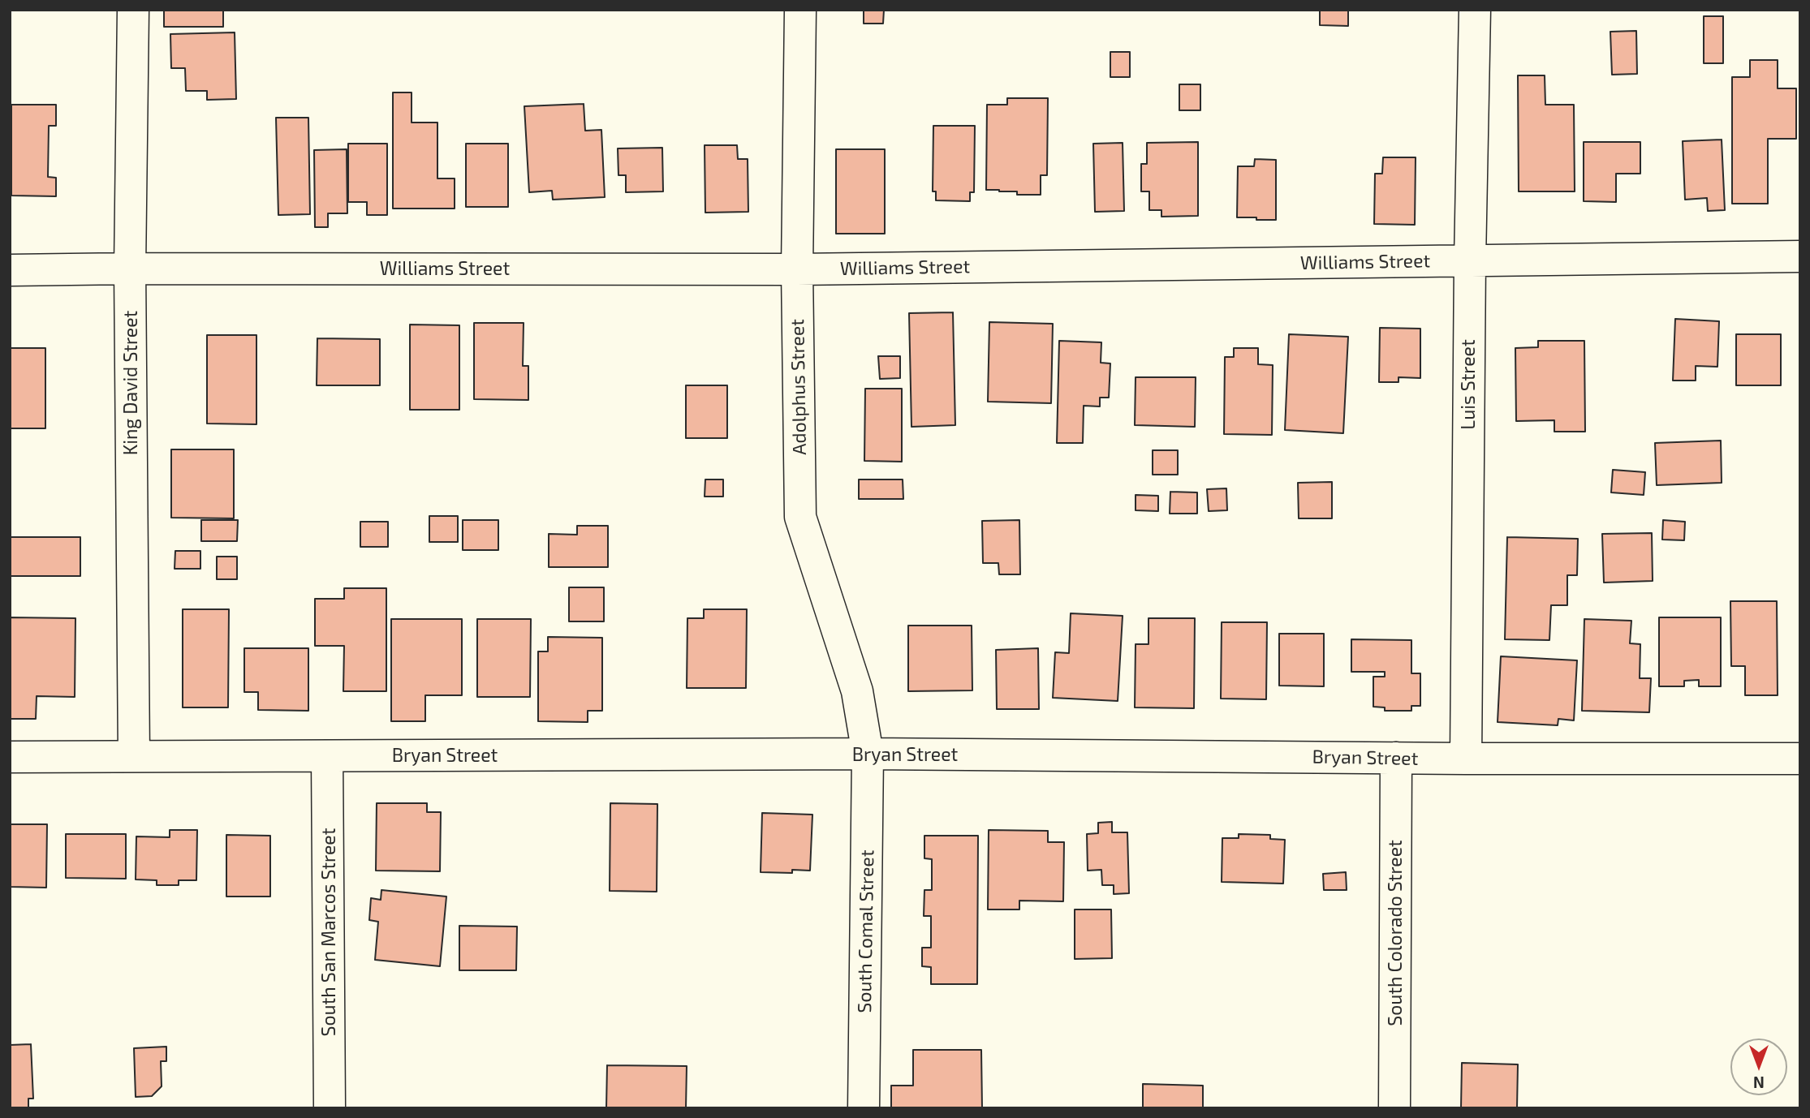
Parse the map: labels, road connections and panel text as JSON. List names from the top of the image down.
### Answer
{
  "streets": {
    "street": [
      "Williams Street",
      "King David Street",
      "Luis Street",
      "Adolphus Street",
      "Bryan Street",
      "South Comal Street",
      "South San Marcos Street",
      "South Colorado Street"
    ]
  },
  "crossings": [
    ["Williams Street", "King David Street"],
    ["Williams Street", "Luis Street"],
    ["Williams Street", "Adolphus Street"],
    ["King David Street", "Bryan Street"],
    ["Luis Street", "Bryan Street"],
    ["Adolphus Street", "Bryan Street"],
    ["Adolphus Street", "South Comal Street"],
    ["Bryan Street", "South Comal Street"],
    ["Bryan Street", "South San Marcos Street"],
    ["Bryan Street", "South Colorado Street"]
  ],
  "north": "bottom"
}
